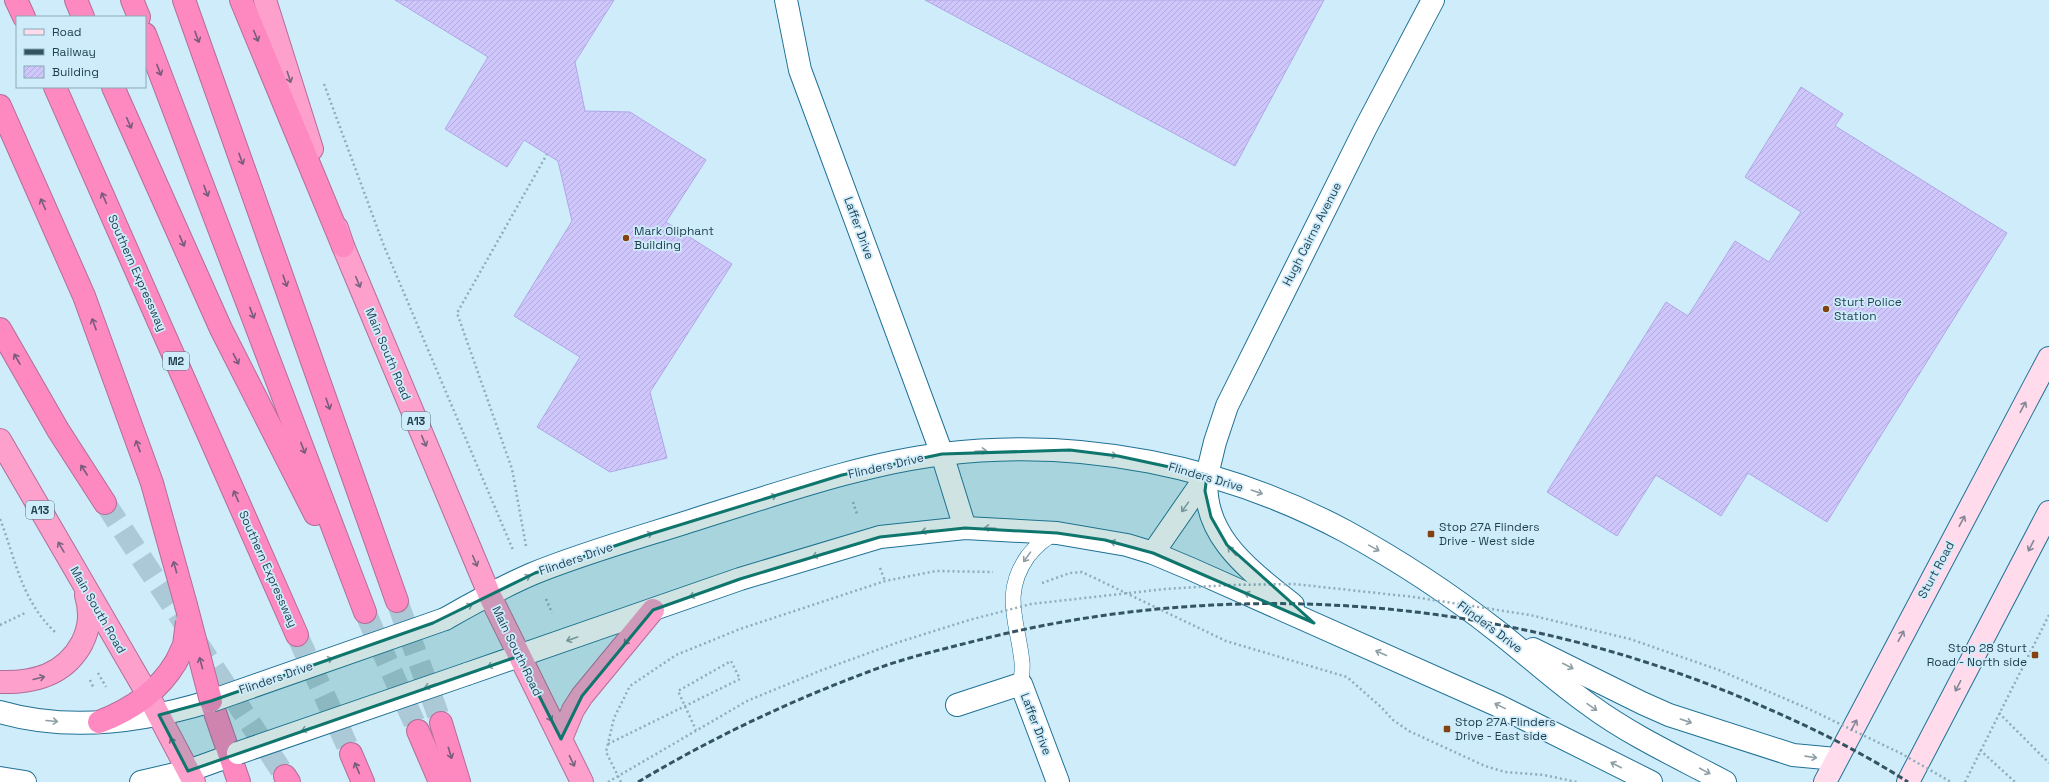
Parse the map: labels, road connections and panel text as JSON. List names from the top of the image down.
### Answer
{
  "streets": {
    "highway": [
      "Southern Expressway",
      "Main South Road",
      "M2",
      "A13"
    ],
    "main road": ["Sturt Road"],
    "street": ["Laffer Drive", "Hugh Cairns Avenue", "Flinders Drive"]
  },
  "crossings": [
    ["Laffer Drive", "Flinders Drive"],
    ["Hugh Cairns Avenue", "Flinders Drive"],
    ["Main South Road", "Flinders Drive"]
  ],
  "places": {
    "other": ["Mark Oliphant Building", "Sturt Police Station"],
    "transit": ["Stop 27A Flinders Drive - West side", "Stop 28 Sturt Road - North side", "Stop 27A Flinders Drive - East side"]
  },
  "legend": ["Road", "Railway", "Building"]
}
